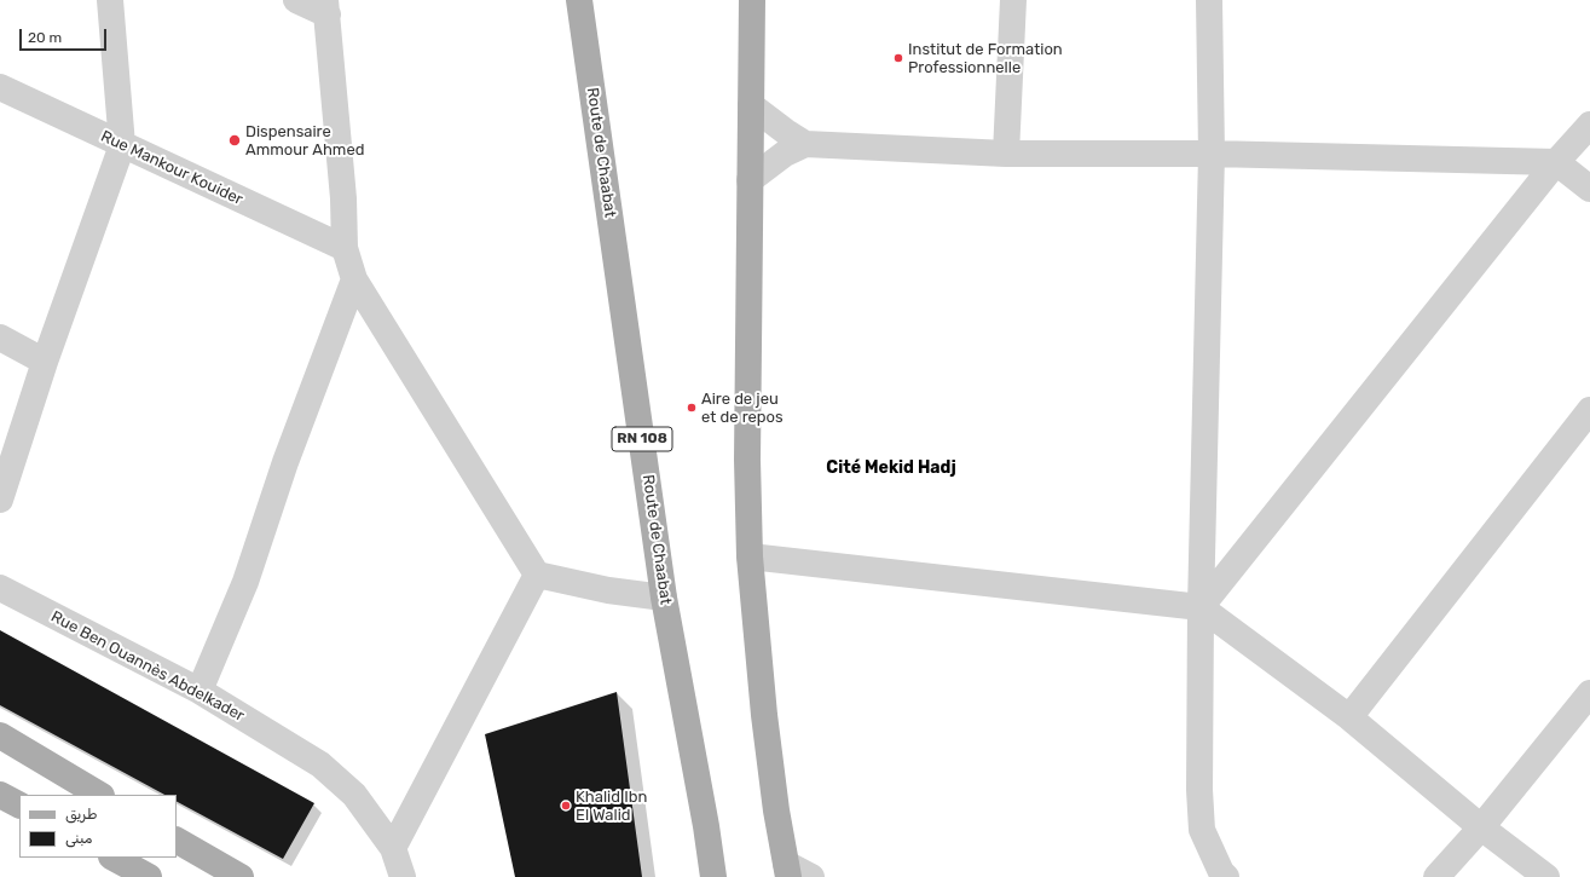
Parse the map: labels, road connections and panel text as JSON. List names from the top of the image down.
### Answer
{
  "streets": {
    "main road": ["Route de Chaabat", "RN 108"],
    "street": ["Rue Mankour Kouider", "Rue Ben Ouannès Abdelkader"]
  },
  "districts": ["Cité Mekid Hadj"],
  "places": [
    "Institut de Formation Professionnelle",
    "Dispensaire Ammour Ahmed",
    "Aire de jeu et de repos",
    "Khalid Ibn El Walid"
  ],
  "legend": ["طريق", "مبنى"],
  "scale_bar": "20 m"
}
